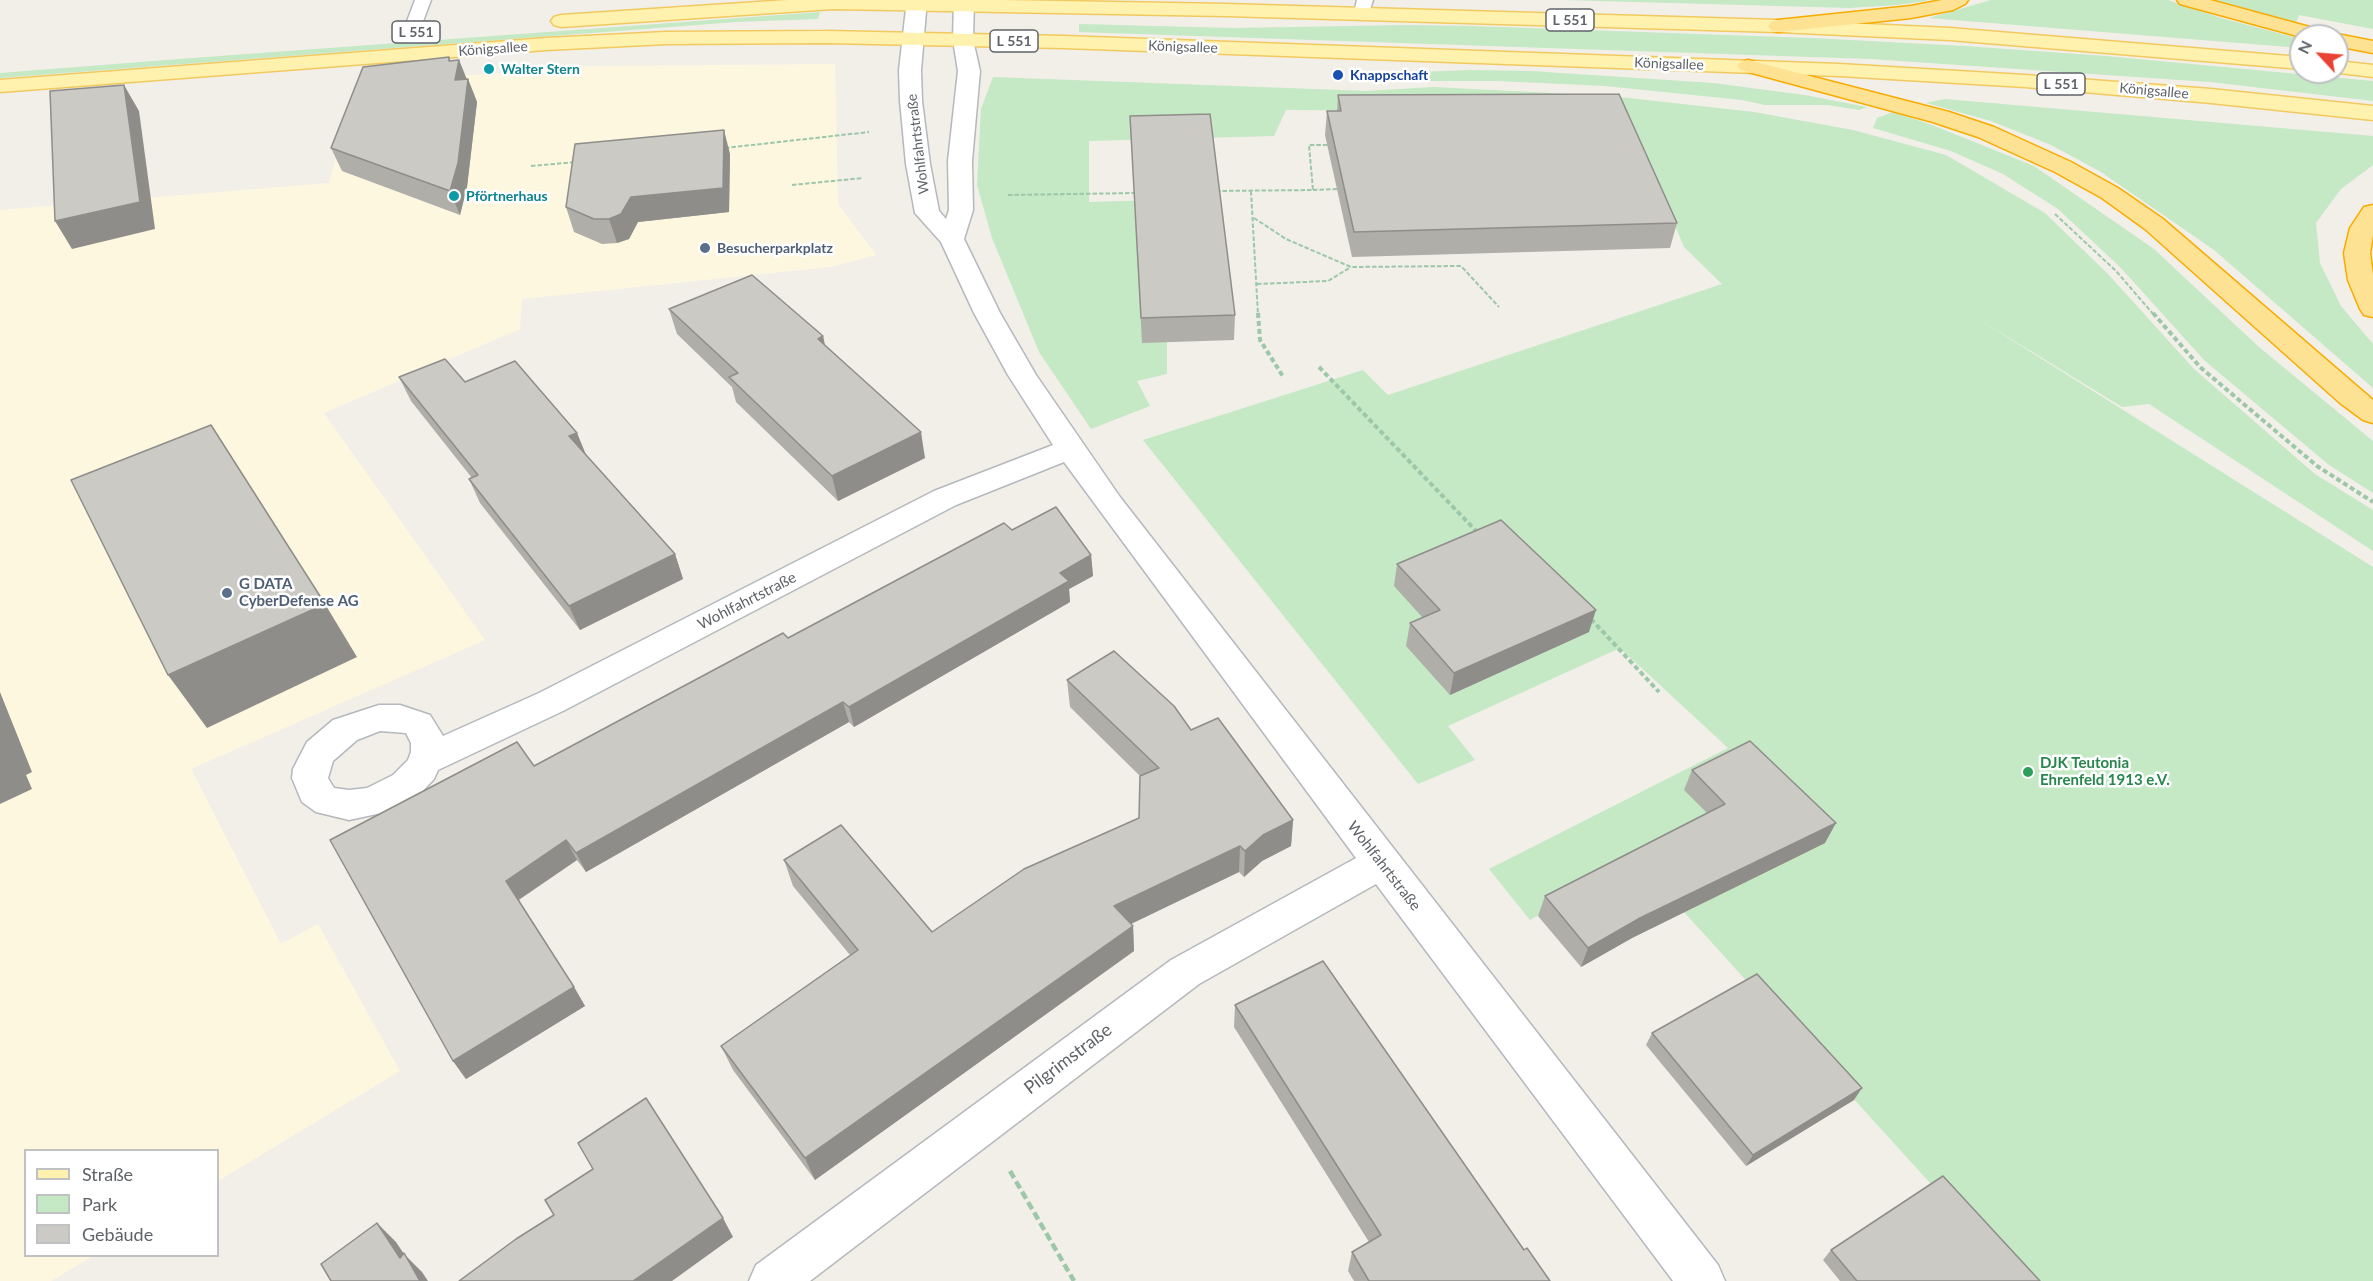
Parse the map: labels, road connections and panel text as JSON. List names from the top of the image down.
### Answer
{
  "streets": {
    "main road": ["L 551", "Königsallee"],
    "street": ["Wohlfahrtstraße", "Pilgrimstraße"]
  },
  "crossings": [
    ["Königsallee", "Wohlfahrtstraße"],
    ["Wohlfahrtstraße", "Pilgrimstraße"]
  ],
  "places": [
    "Walter Stern",
    "Knappschaft",
    "Pförtnerhaus",
    "Besucherparkplatz",
    "G DATA CyberDefense AG",
    "DJK Teutonia Ehrenfeld 1913 e.V."
  ],
  "legend": ["Straße", "Park", "Gebäude"],
  "north": "top left"
}
